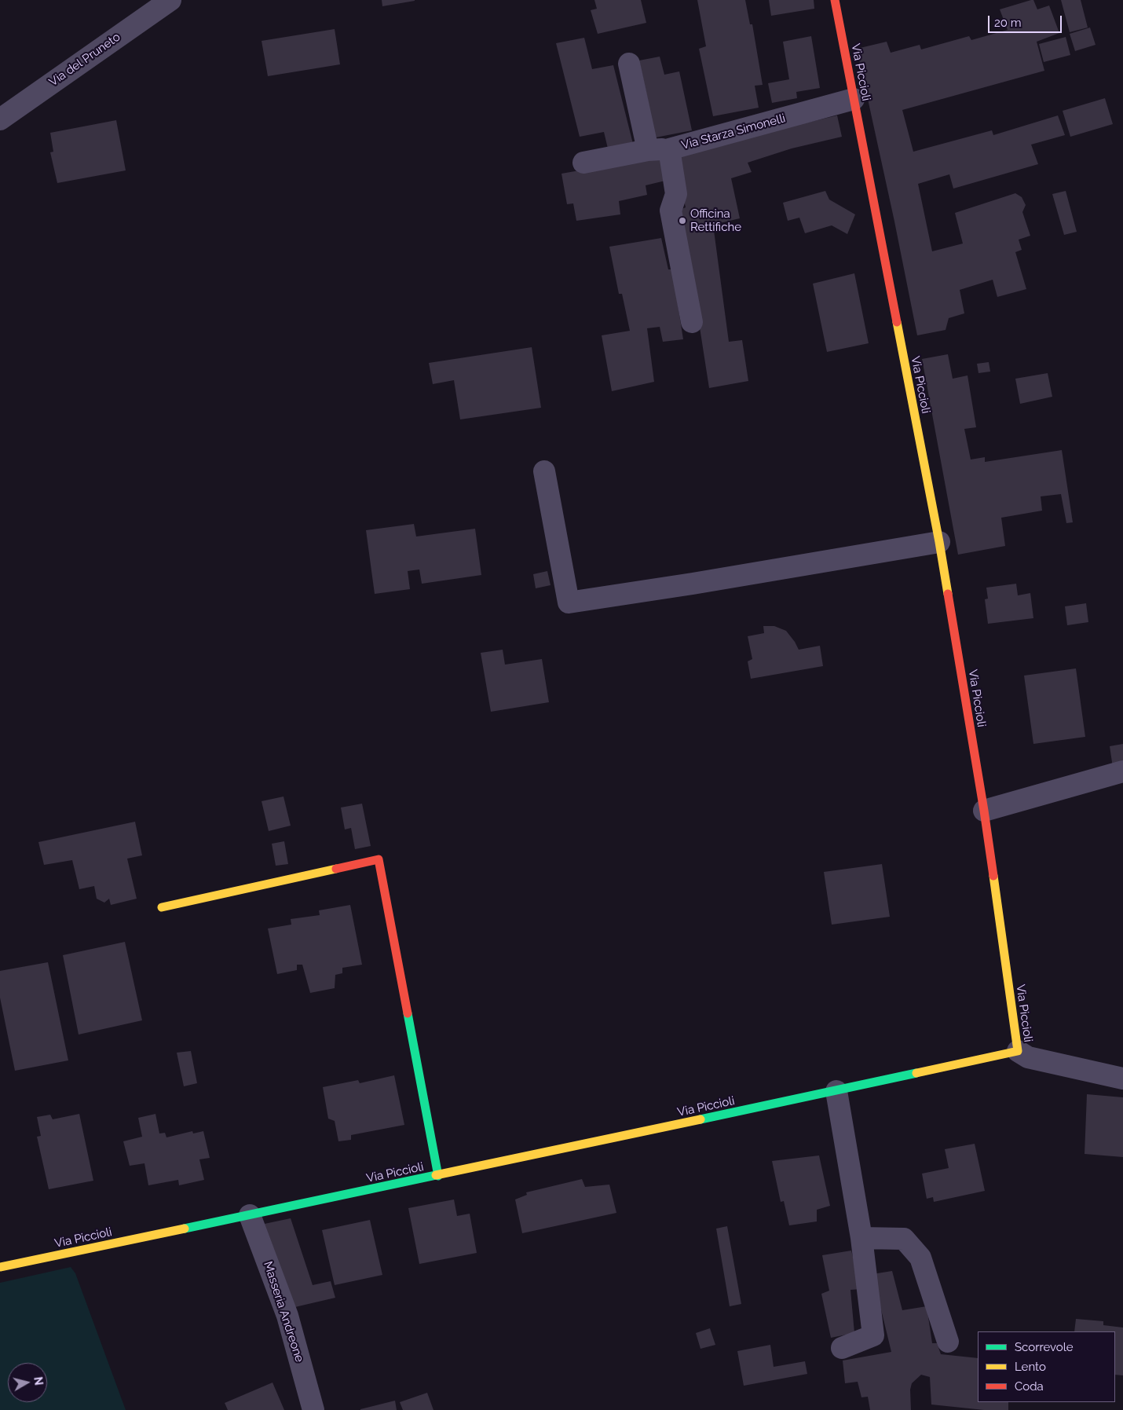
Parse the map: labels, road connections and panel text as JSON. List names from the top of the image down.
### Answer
{
  "streets": {
    "street": [
      "Via del Pruneto",
      "Via Piccioli",
      "Via Starza Simonelli",
      "Masseria Andreone"
    ]
  },
  "crossings": [
    ["Via Piccioli", "Via Starza Simonelli"],
    ["Via Piccioli", "Masseria Andreone"]
  ],
  "places": ["Officina Rettifiche"],
  "legend": ["Scorrevole", "Lento", "Coda"],
  "scale_bar": "20 m",
  "north": "right"
}
